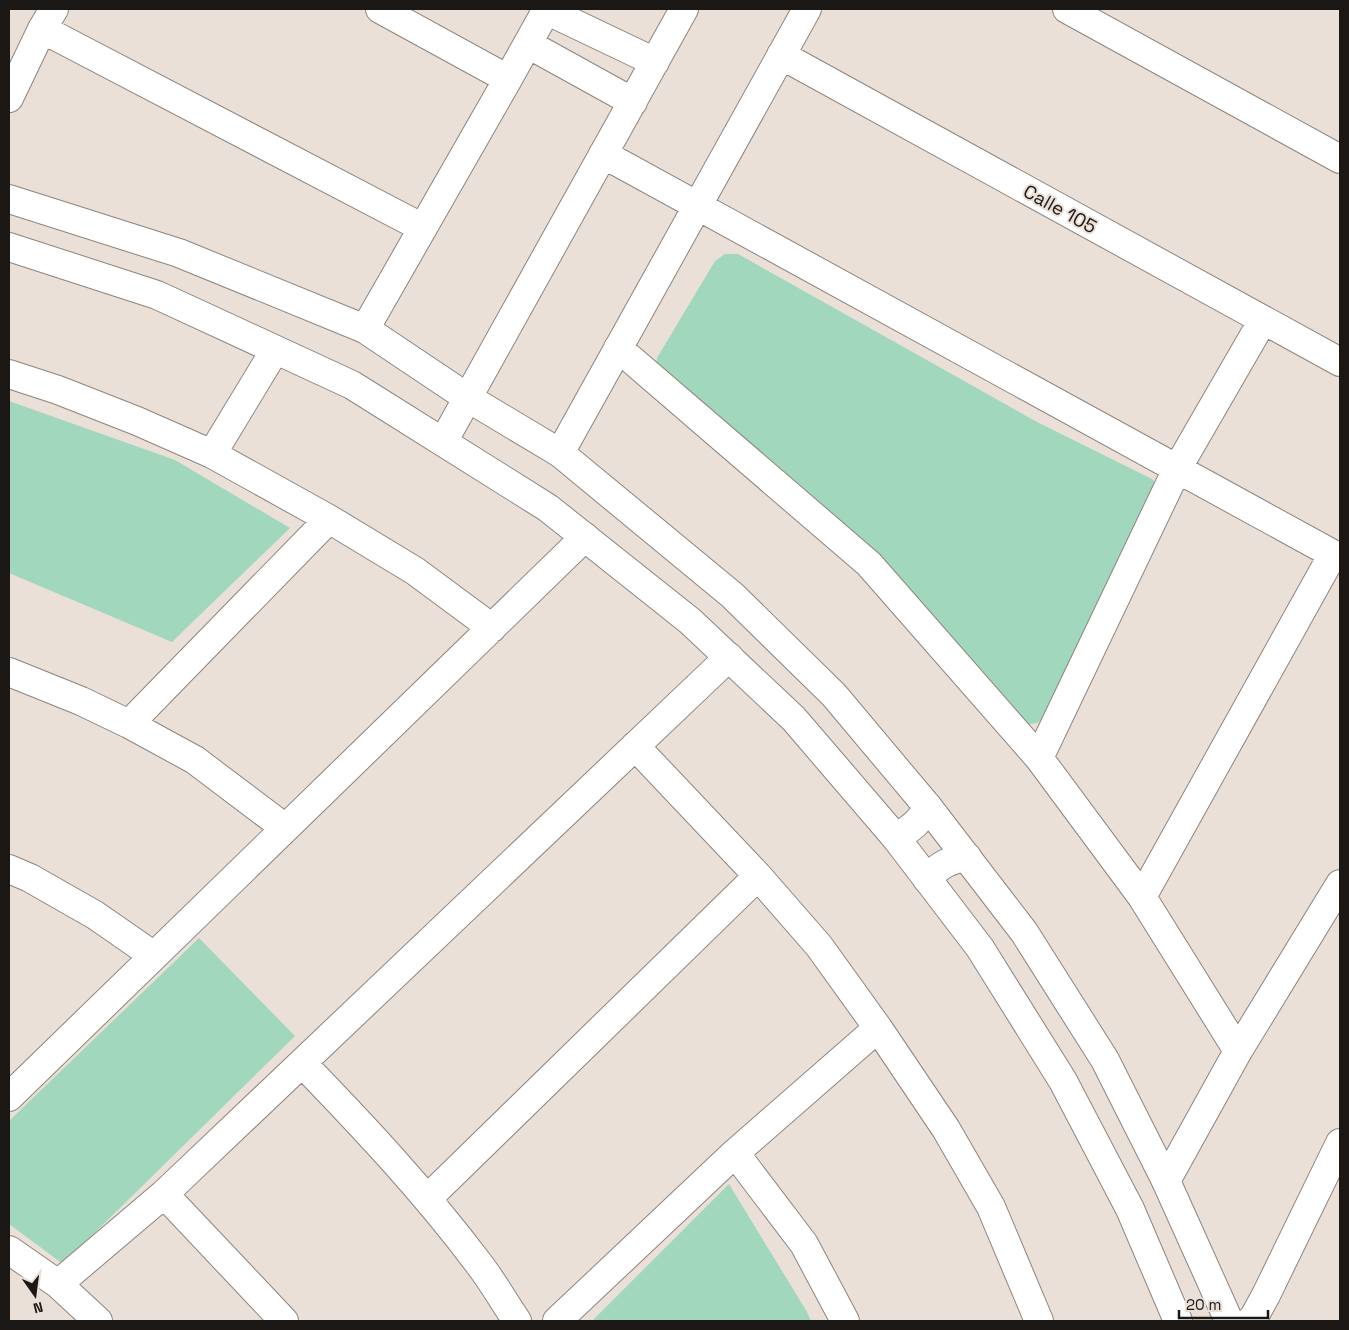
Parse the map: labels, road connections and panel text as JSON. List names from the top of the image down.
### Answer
{
  "streets": {
    "street": ["Calle 105"]
  },
  "scale_bar": "20 m",
  "north": "bottom"
}
